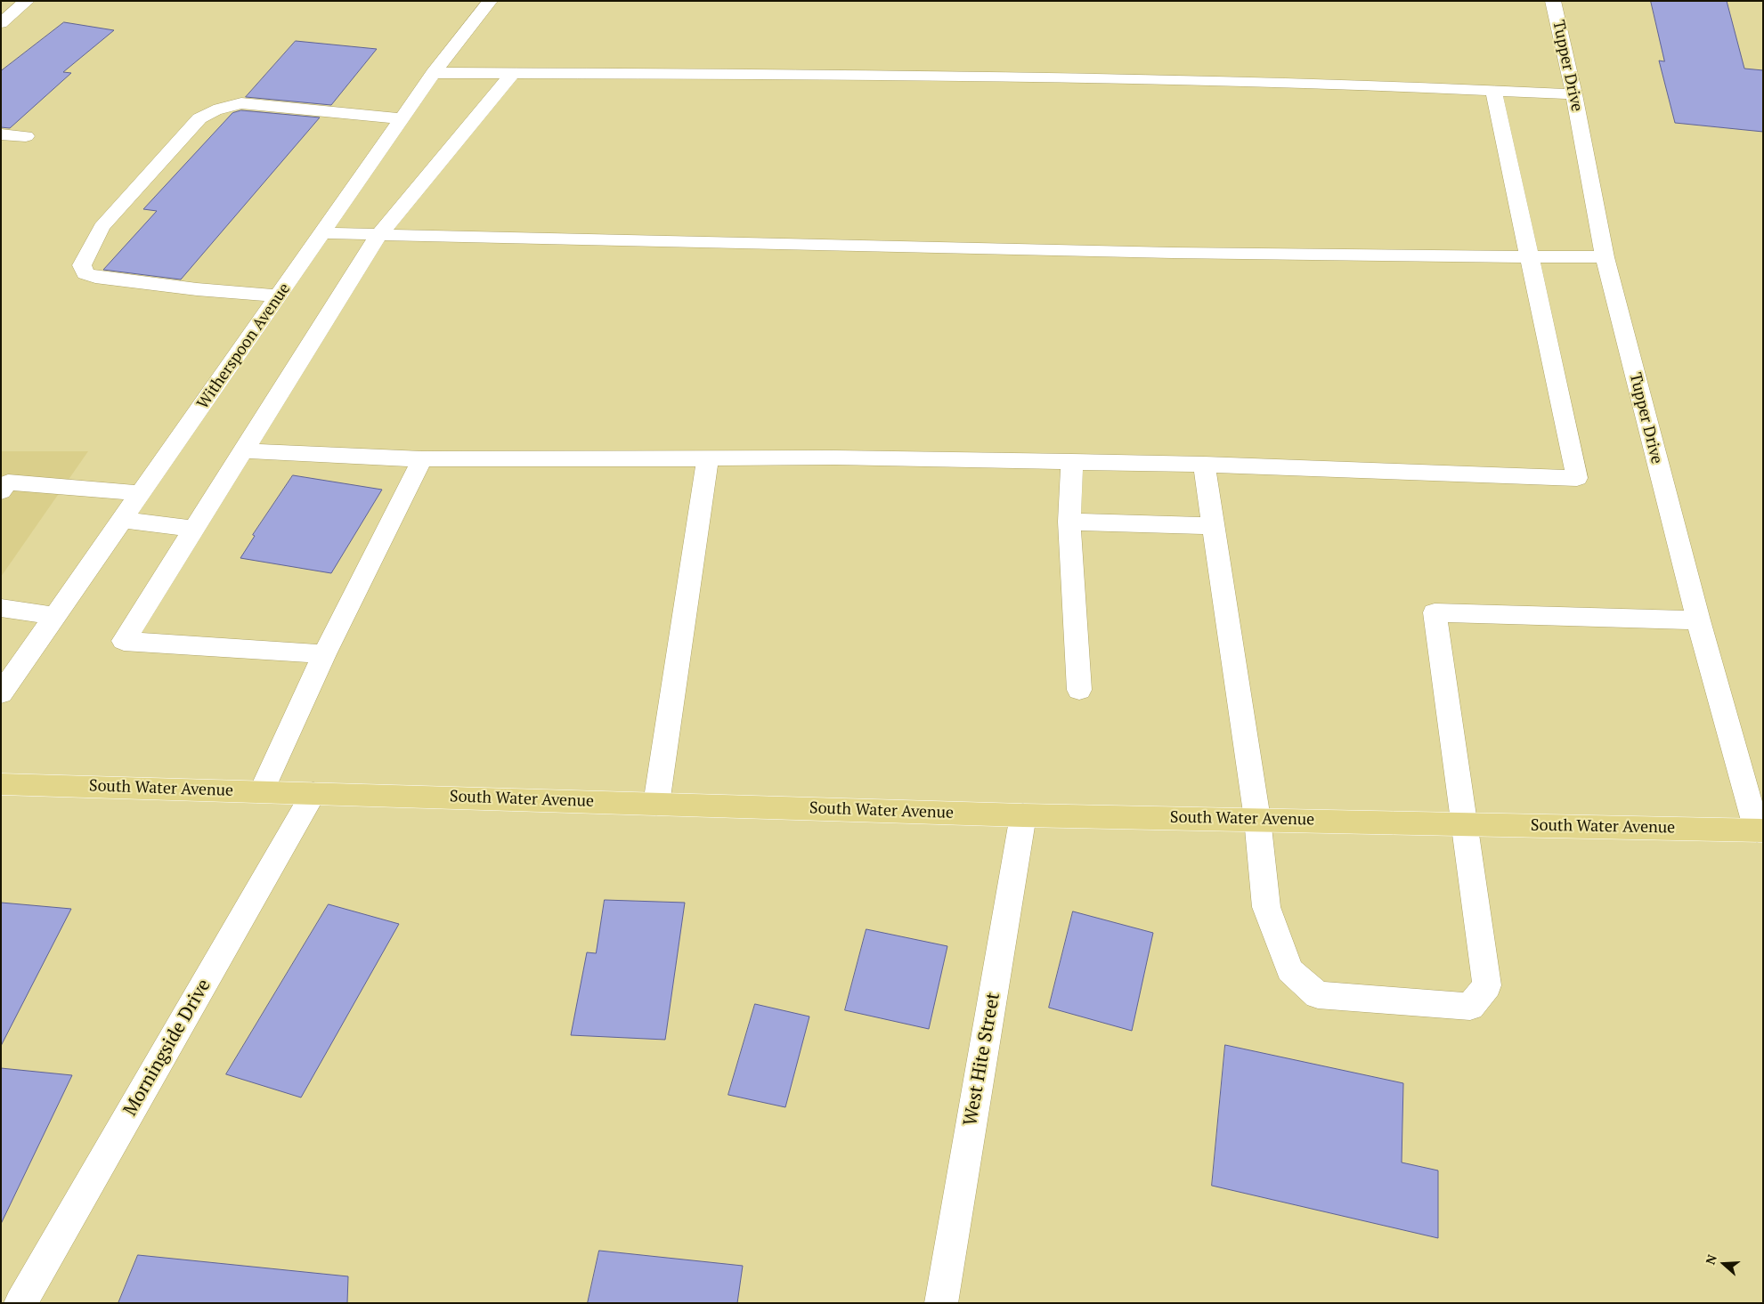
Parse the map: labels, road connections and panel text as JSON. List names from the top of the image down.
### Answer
{
  "streets": {
    "main road": ["South Water Avenue"],
    "street": [
      "Tupper Drive",
      "Witherspoon Avenue",
      "Morningside Drive",
      "West Hite Street"
    ]
  },
  "crossings": [
    ["Tupper Drive", "South Water Avenue"],
    ["South Water Avenue", "Morningside Drive"],
    ["South Water Avenue", "West Hite Street"]
  ],
  "north": "left"
}
